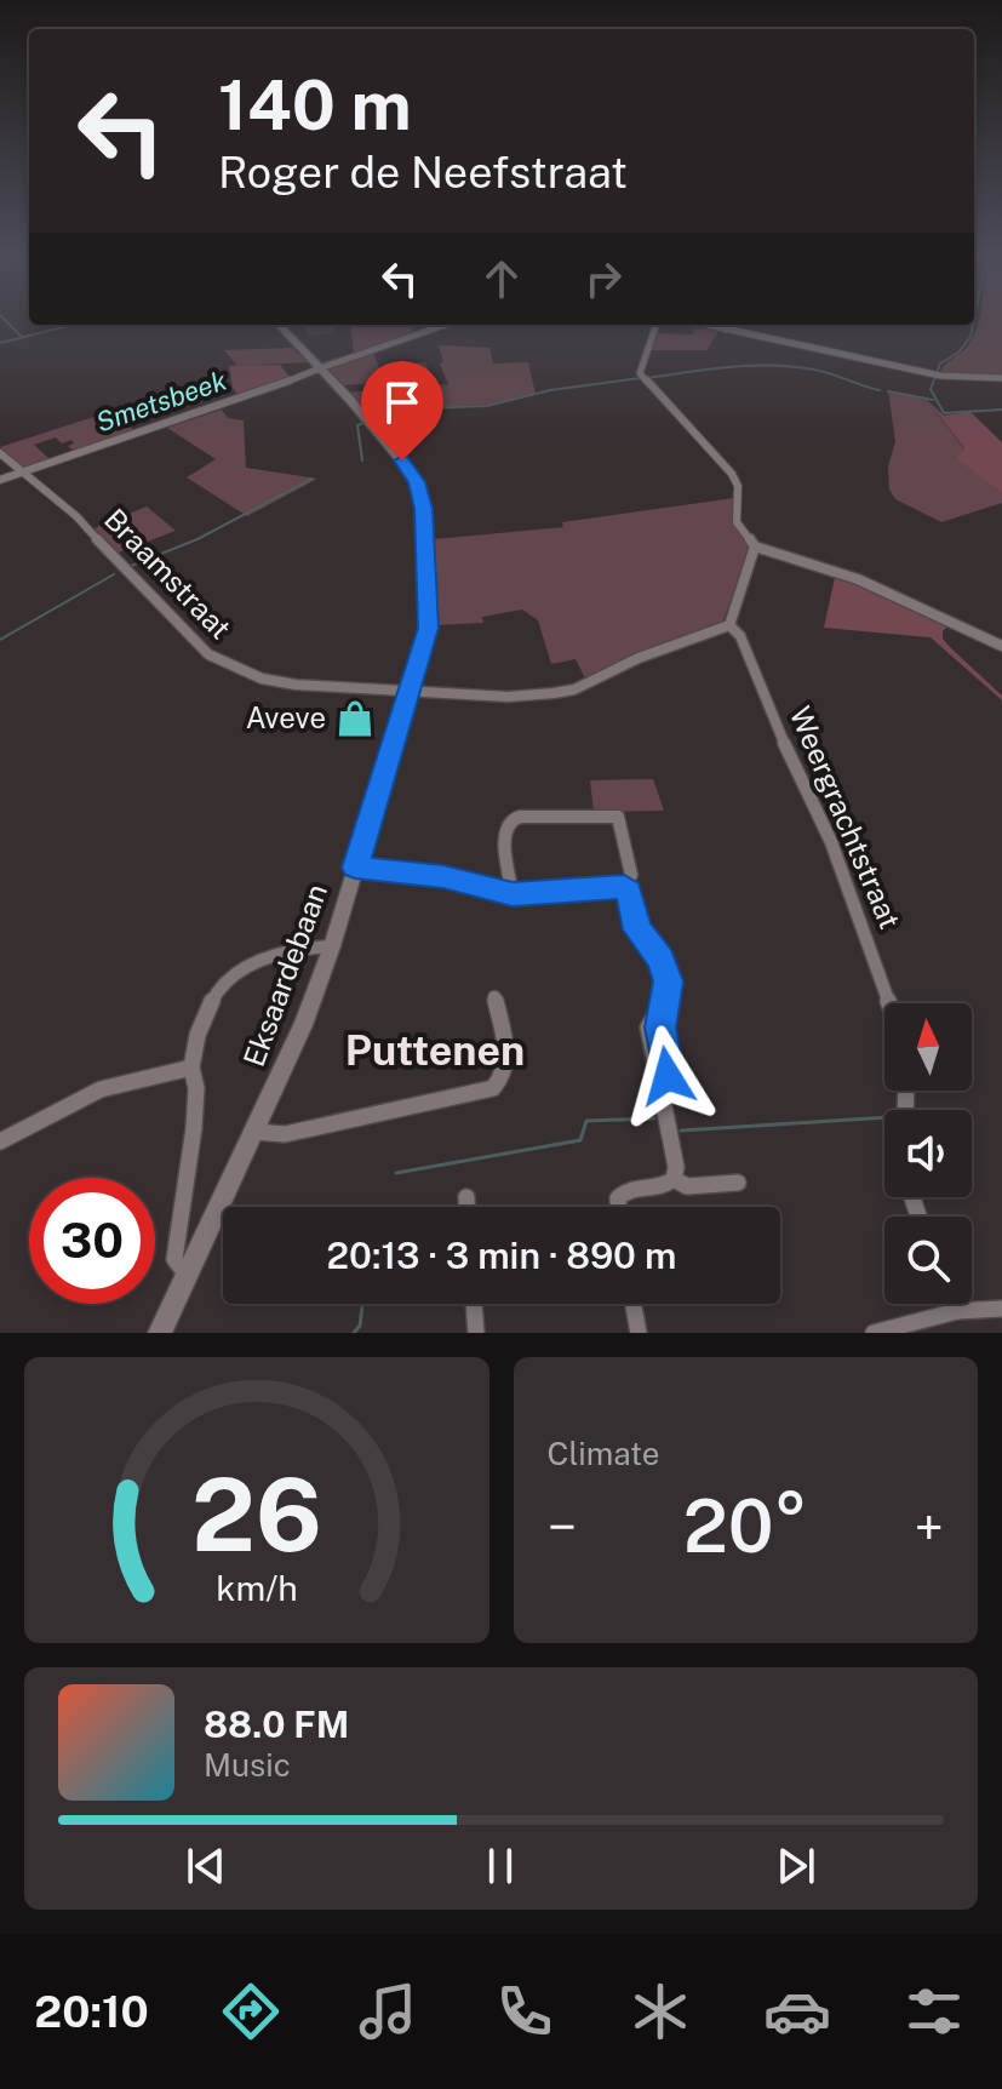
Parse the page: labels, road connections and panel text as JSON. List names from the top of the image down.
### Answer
{
  "streets": {
    "main road": ["Eksaardebaan"],
    "street": ["Braamstraat", "Weergrachtstraat"]
  },
  "crossings": [
    ["Braamstraat", "Weergrachtstraat"],
    ["Braamstraat", "Eksaardebaan"]
  ],
  "districts": ["Puttenen"],
  "water": ["Smetsbeek"],
  "places": {
    "shop": ["Aveve"]
  },
  "north": "top",
  "page": {
    "turn": ["140 m", "Roger de Neefstraat"],
    "limit": "30",
    "trip": "20:13 · 3 min · 890 m",
    "tile": "Climate",
    "heat": ["−", "20°", "+"],
    "song": ["88.0 FM", "Music"],
    "tabs": "20:10",
    "gauge": ["26", "km/h"]
  }
}
